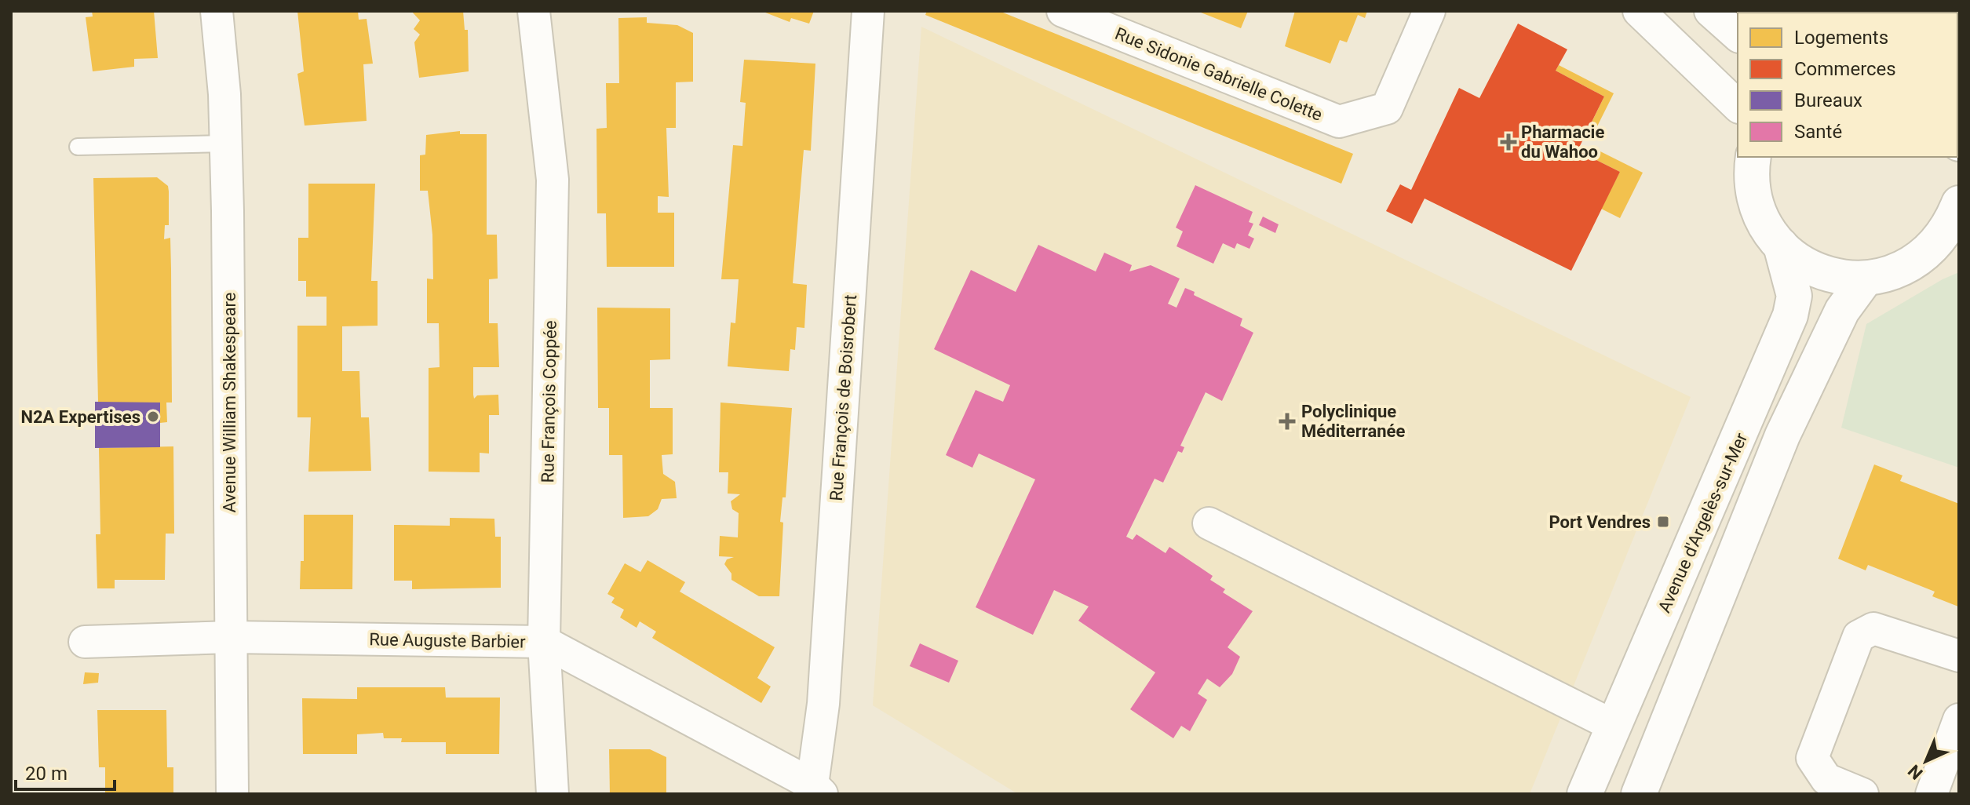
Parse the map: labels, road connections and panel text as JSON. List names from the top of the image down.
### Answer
{
  "streets": {
    "main road": ["Avenue d'Argelès-sur-Mer"],
    "street": [
      "Rue Sidonie Gabrielle Colette",
      "Rue François de Boisrobert",
      "Rue François Coppée",
      "Avenue William Shakespeare",
      "Rue Auguste Barbier"
    ]
  },
  "crossings": [
    ["Rue François de Boisrobert", "Rue Auguste Barbier"],
    ["Rue François Coppée", "Rue Auguste Barbier"],
    ["Avenue William Shakespeare", "Rue Auguste Barbier"]
  ],
  "places": {
    "health": ["Pharmacie du Wahoo", "Polyclinique Méditerranée"],
    "other": ["N2A Expertises"],
    "transit": ["Port Vendres"]
  },
  "legend": [
    "Logements",
    "Commerces",
    "Bureaux",
    "Santé"
  ],
  "scale_bar": "20 m",
  "north": "bottom left"
}
